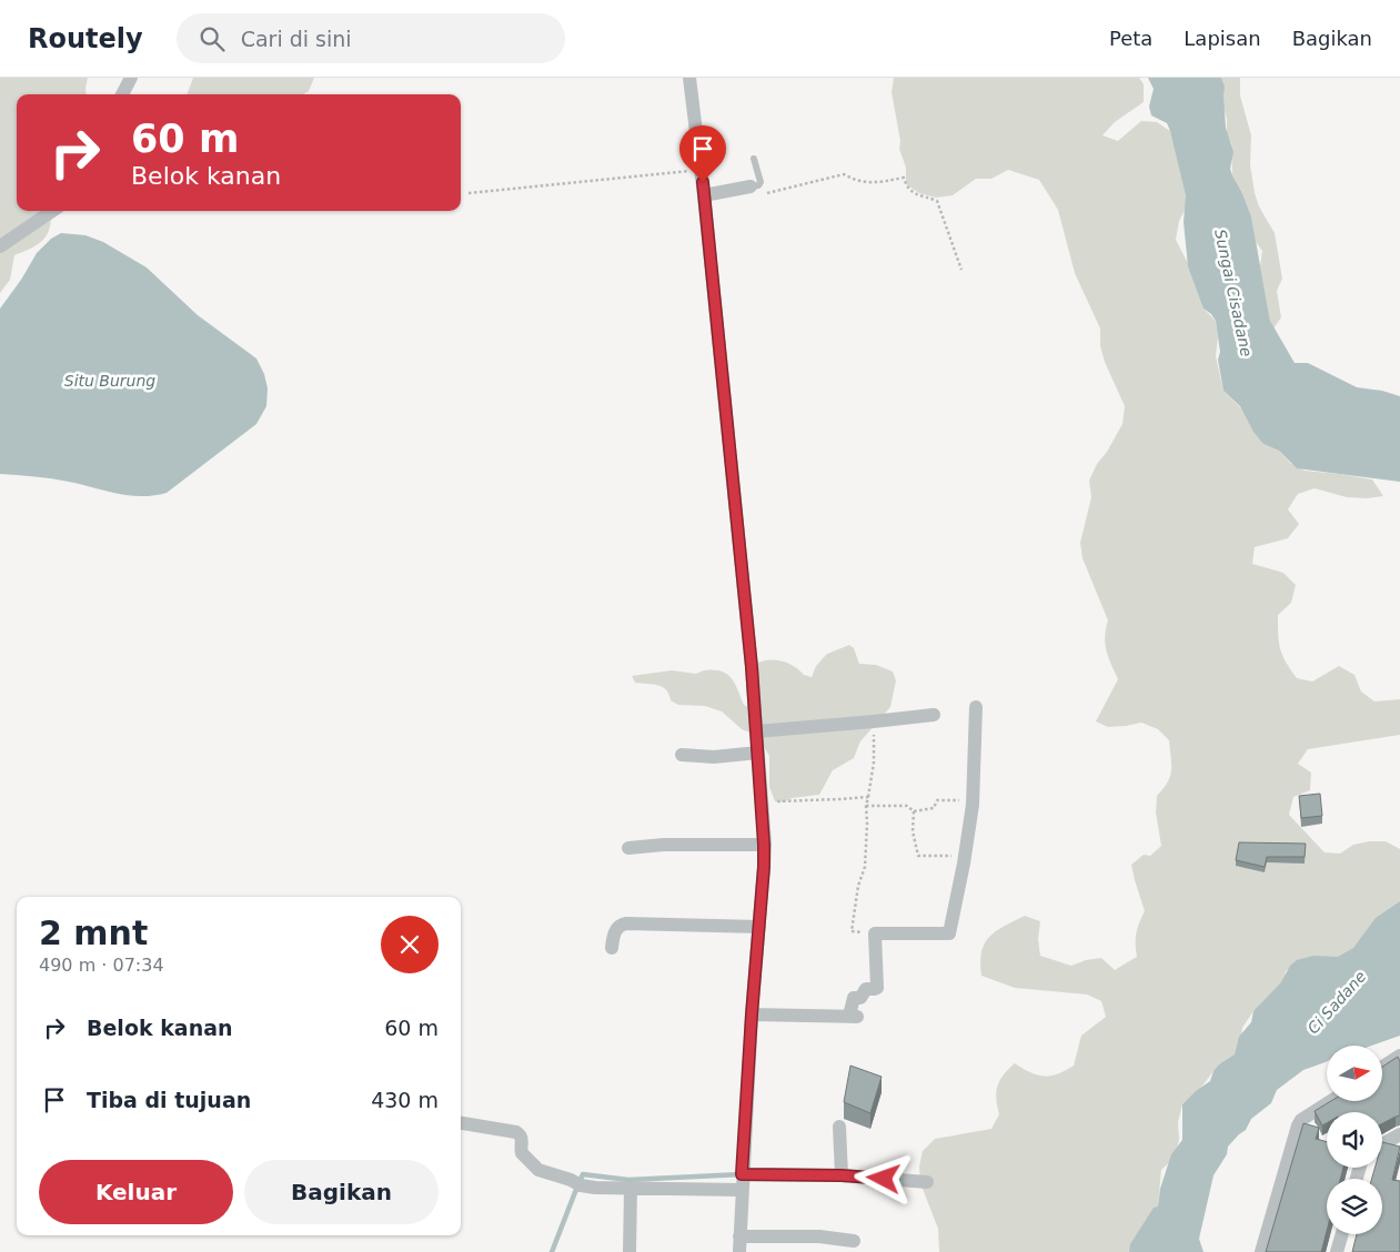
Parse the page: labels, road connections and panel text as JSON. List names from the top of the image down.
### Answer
{
  "water": ["Sungai Cisadane", "Situ Burung", "Ci Sadane"],
  "north": "right",
  "page": {
    "header": "Routely",
    "search": "Cari di sini",
    "nav": ["Peta", "Lapisan", "Bagikan"],
    "turn": ["60 m", "Belok kanan"],
    "heading": ["2 mnt", "490 m · 07:34"],
    "list": [
      {
        "name": "Belok kanan",
        "value": "60 m"
      },
      {
        "name": "Tiba di tujuan",
        "value": "430 m"
      }
    ],
    "buttons": ["Keluar", "Bagikan"]
  }
}
